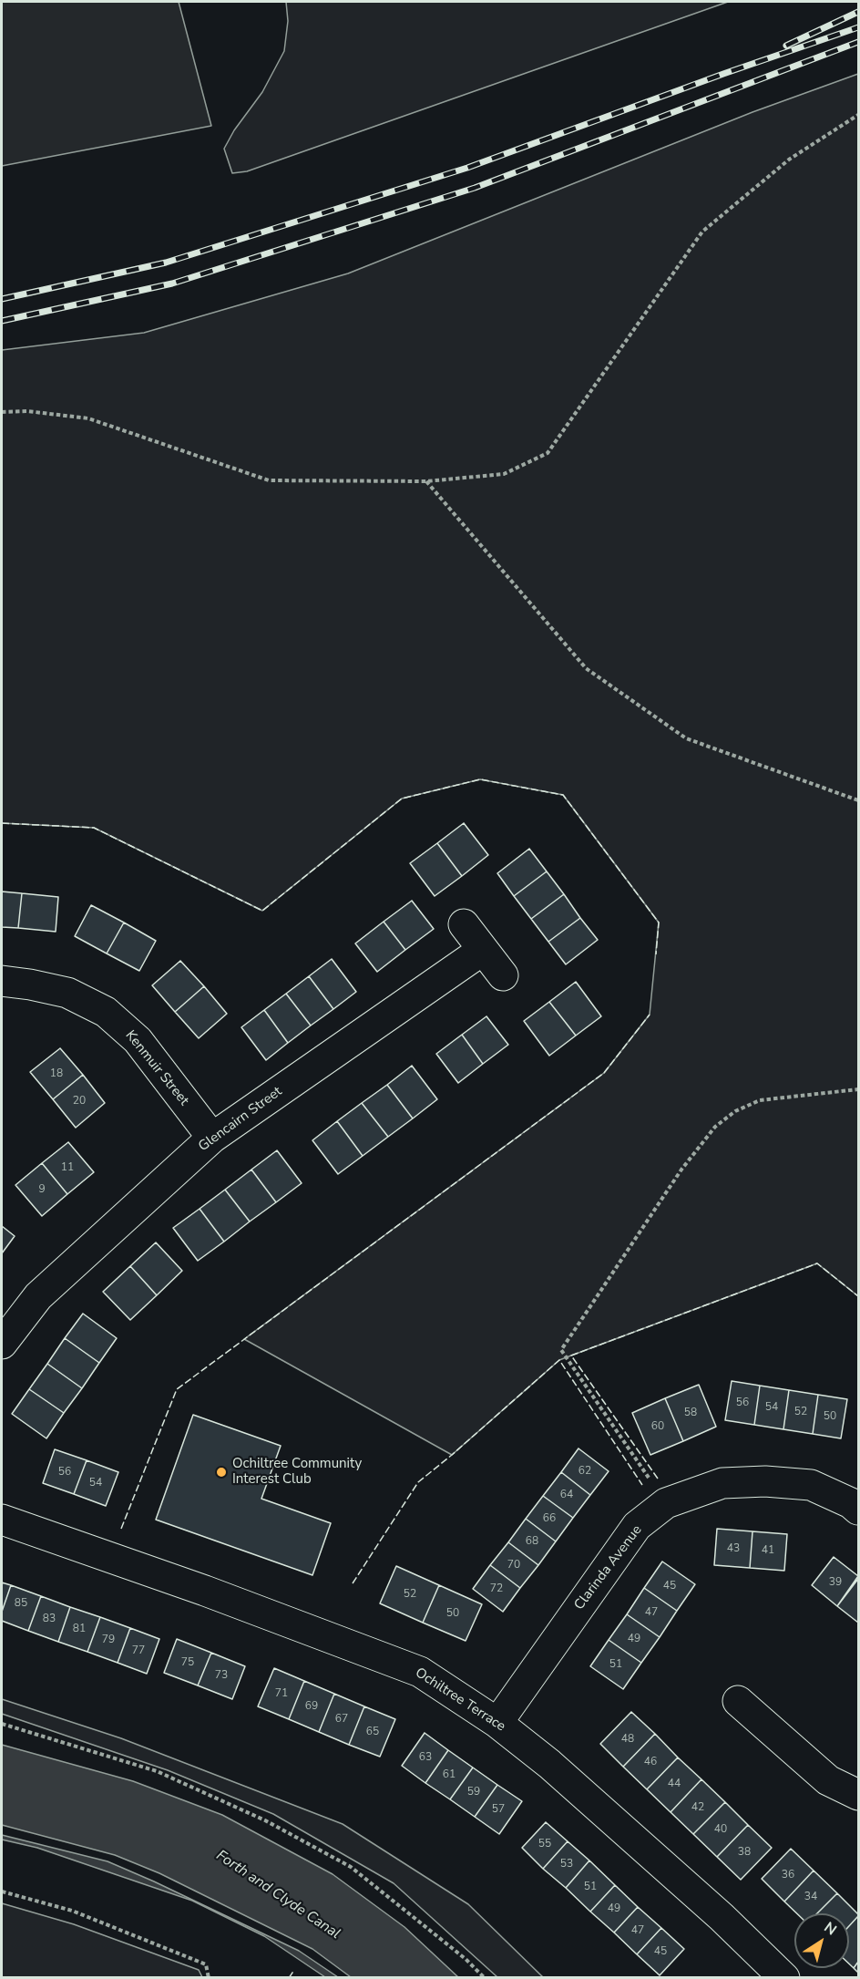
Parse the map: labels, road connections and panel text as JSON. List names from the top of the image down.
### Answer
{
  "streets": {
    "street": [
      "Kenmuir Street",
      "Glencairn Street",
      "Clarinda Avenue",
      "Ochiltree Terrace"
    ]
  },
  "crossings": [
    ["Kenmuir Street", "Glencairn Street"],
    ["Clarinda Avenue", "Ochiltree Terrace"]
  ],
  "water": ["Forth and Clyde Canal"],
  "places": ["Ochiltree Community Interest Club"],
  "house_numbers": [
    "18",
    "20",
    "11",
    "9",
    "56",
    "54",
    "52",
    "58",
    "50",
    "60",
    "62",
    "56",
    "54",
    "64",
    "66",
    "68",
    "43",
    "41",
    "70",
    "39",
    "45",
    "72",
    "52",
    "85",
    "47",
    "50",
    "83",
    "81",
    "49",
    "79",
    "77",
    "75",
    "51",
    "73",
    "71",
    "69",
    "67",
    "65",
    "48",
    "63",
    "46",
    "61",
    "44",
    "59",
    "42",
    "57",
    "40",
    "55",
    "38",
    "53",
    "36",
    "51",
    "34",
    "49",
    "47",
    "45"
  ],
  "north": "top right"
}
